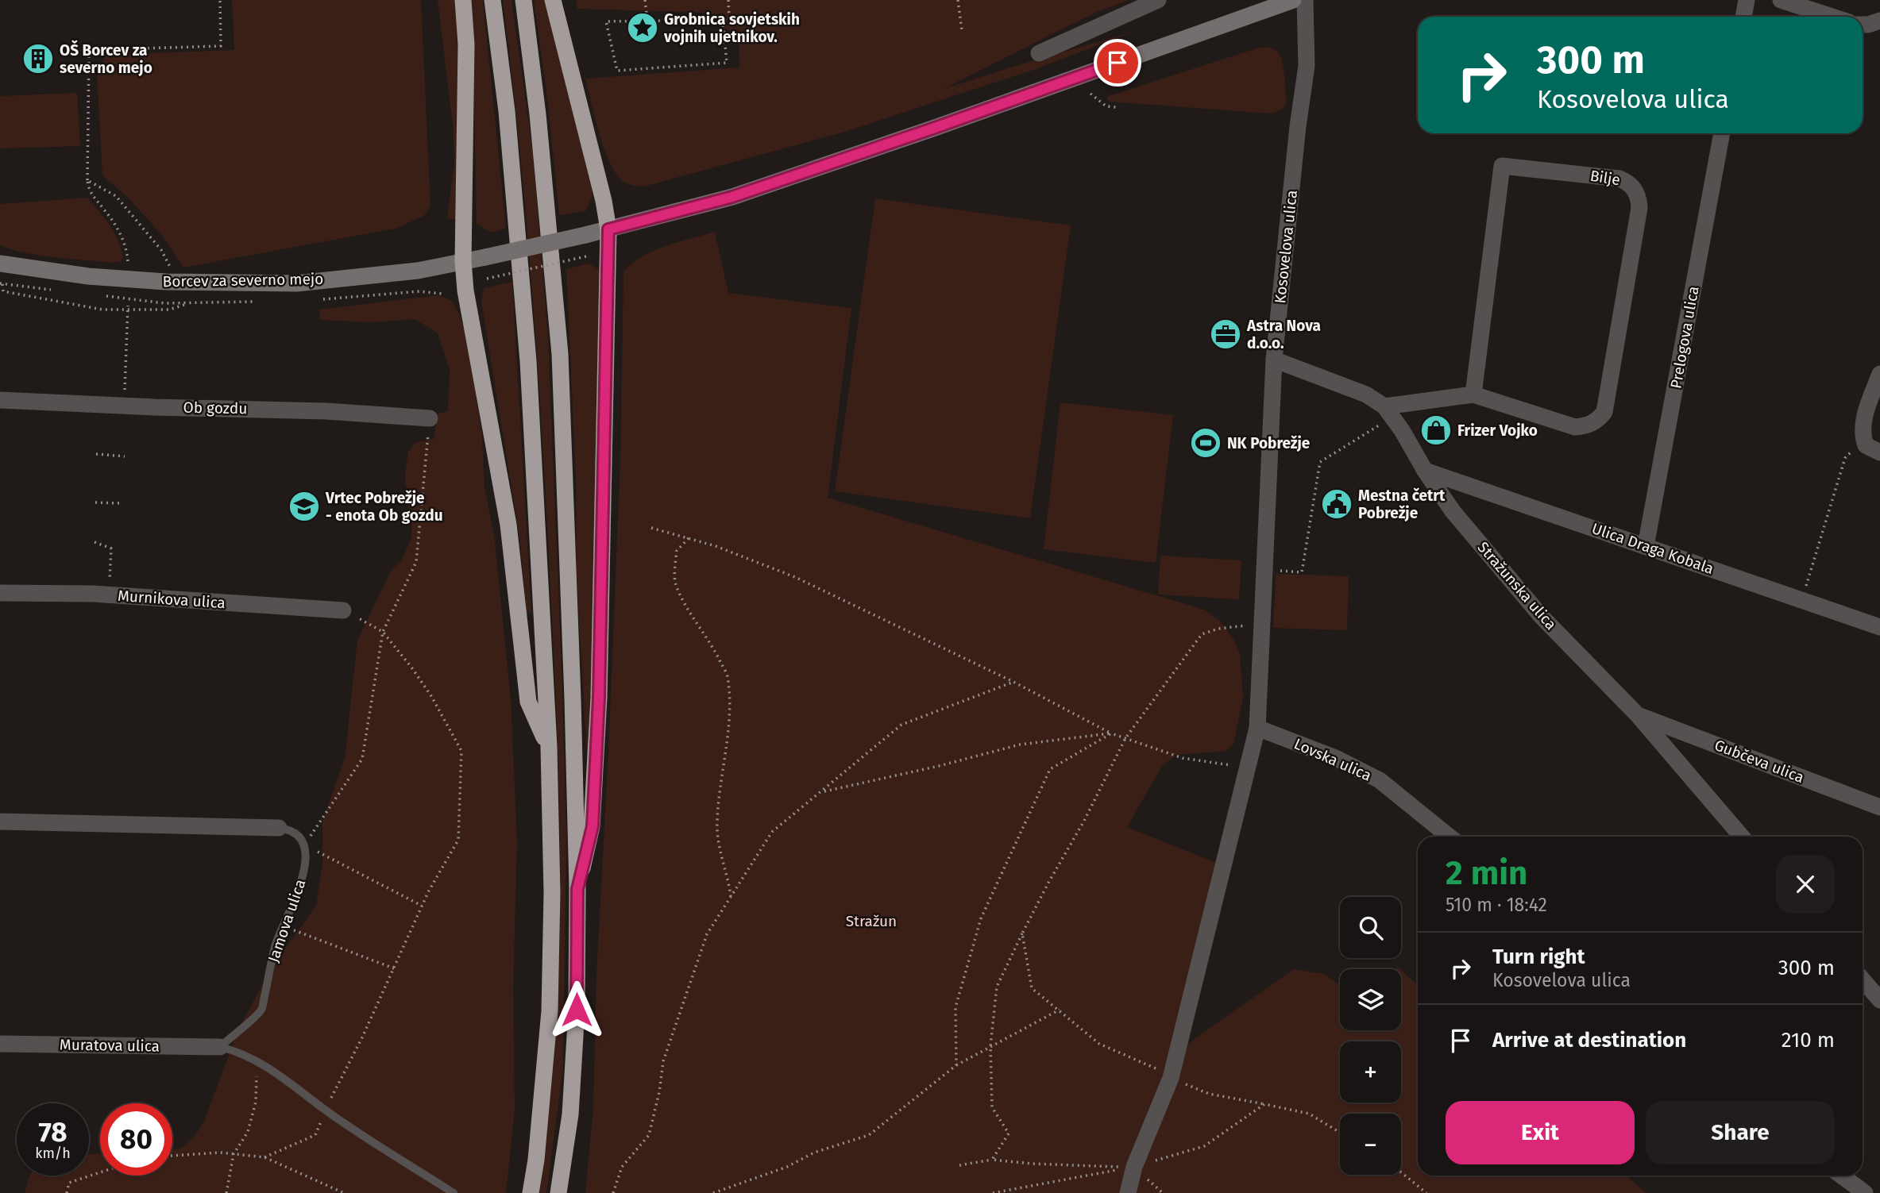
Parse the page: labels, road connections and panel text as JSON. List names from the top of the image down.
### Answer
{
  "streets": {
    "street": [
      "Bilje",
      "Kosovelova ulica",
      "Borcev za severno mejo",
      "Prelogova ulica",
      "Ob gozdu",
      "Ulica Draga Kobala",
      "Stražunska ulica",
      "Murnikova ulica",
      "Lovska ulica",
      "Gubčeva ulica",
      "Muratova ulica"
    ],
    "lane": ["Jamova ulica"]
  },
  "crossings": [
    ["Bilje", "Stražunska ulica"],
    ["Kosovelova ulica", "Stražunska ulica"],
    ["Kosovelova ulica", "Lovska ulica"],
    ["Prelogova ulica", "Ulica Draga Kobala"],
    ["Ulica Draga Kobala", "Stražunska ulica"],
    ["Stražunska ulica", "Gubčeva ulica"],
    ["Jamova ulica", "Muratova ulica"]
  ],
  "parks": ["Stražun"],
  "places": {
    "place": ["Grobnica sovjetskih vojnih ujetnikov."],
    "building": ["OŠ Borcev za severno mejo"],
    "office": ["Astra Nova d.o.o."],
    "shop": ["Frizer Vojko"],
    "sports": ["NK Pobrežje"],
    "public building": ["Mestna četrt Pobrežje"],
    "school or university": ["Vrtec Pobrežje - enota Ob gozdu"]
  },
  "page": {
    "turn": ["300 m", "Kosovelova ulica"],
    "heading": ["2 min", "510 m · 18:42"],
    "map_buttons": ["+", "−"],
    "list": [
      {
        "name": "Turn right",
        "note": "Kosovelova ulica",
        "value": "300 m"
      },
      {
        "name": "Arrive at destination",
        "value": "210 m"
      }
    ],
    "buttons": ["Exit", "Share"],
    "speed": "78 km/h",
    "limit": "80"
  }
}
